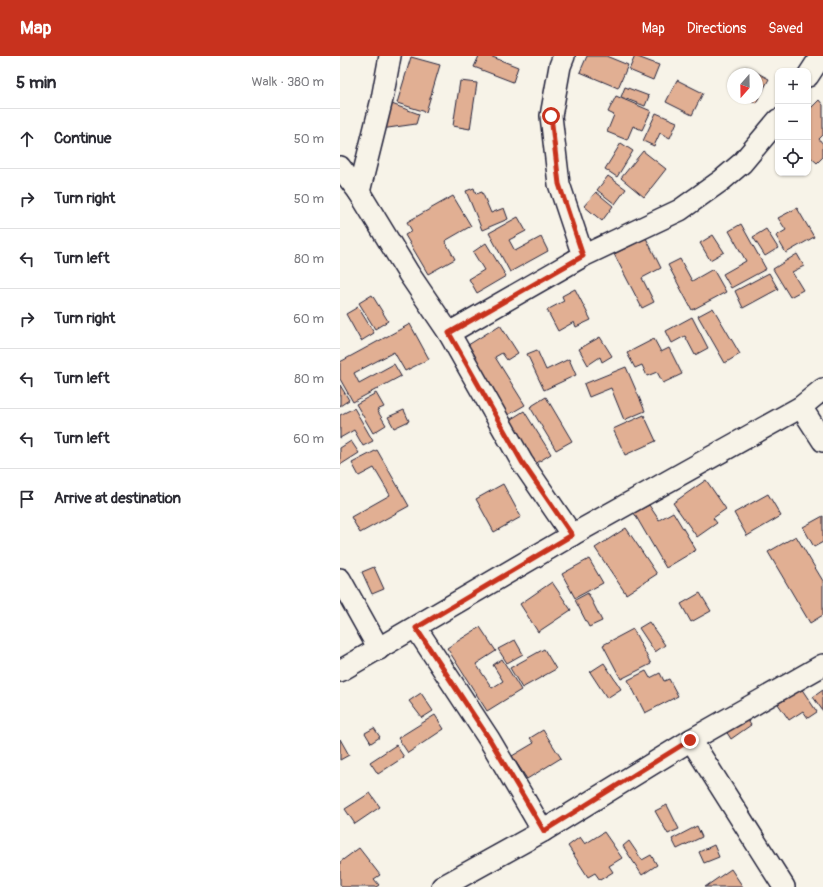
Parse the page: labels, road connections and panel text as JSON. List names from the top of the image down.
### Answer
{
  "north": "bottom",
  "page": {
    "header": "Map",
    "nav": ["Map", "Directions", "Saved"],
    "heading": ["5 min", "Walk · 380 m"],
    "map_buttons": ["+", "−"],
    "list": [
      ["Continue", "50 m"],
      ["Turn right", "50 m"],
      ["Turn left", "80 m"],
      ["Turn right", "60 m"],
      ["Turn left", "80 m"],
      ["Turn left", "60 m"],
      "Arrive at destination"
    ]
  }
}
